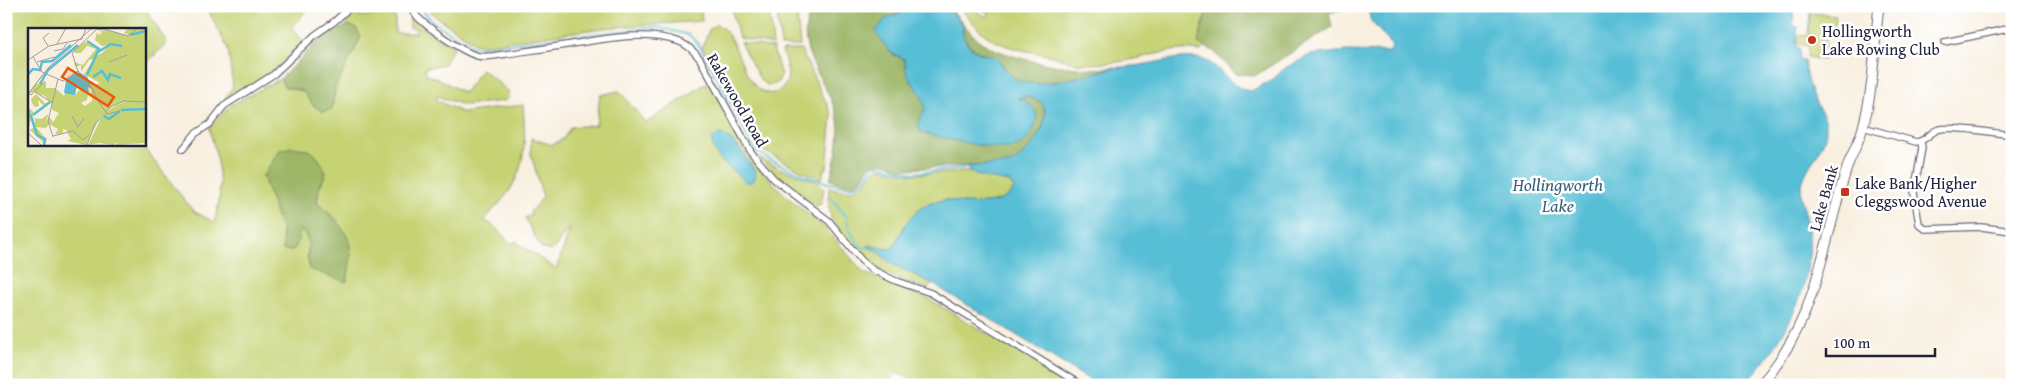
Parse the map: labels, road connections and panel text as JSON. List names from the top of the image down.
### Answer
{
  "streets": {
    "main road": ["Lake Bank"],
    "street": ["Rakewood Road"]
  },
  "water": ["Hollingworth Lake"],
  "places": {
    "other": ["Hollingworth Lake Rowing Club"],
    "transit": ["Lake Bank/Higher Cleggswood Avenue"]
  },
  "scale_bar": "100 m"
}
